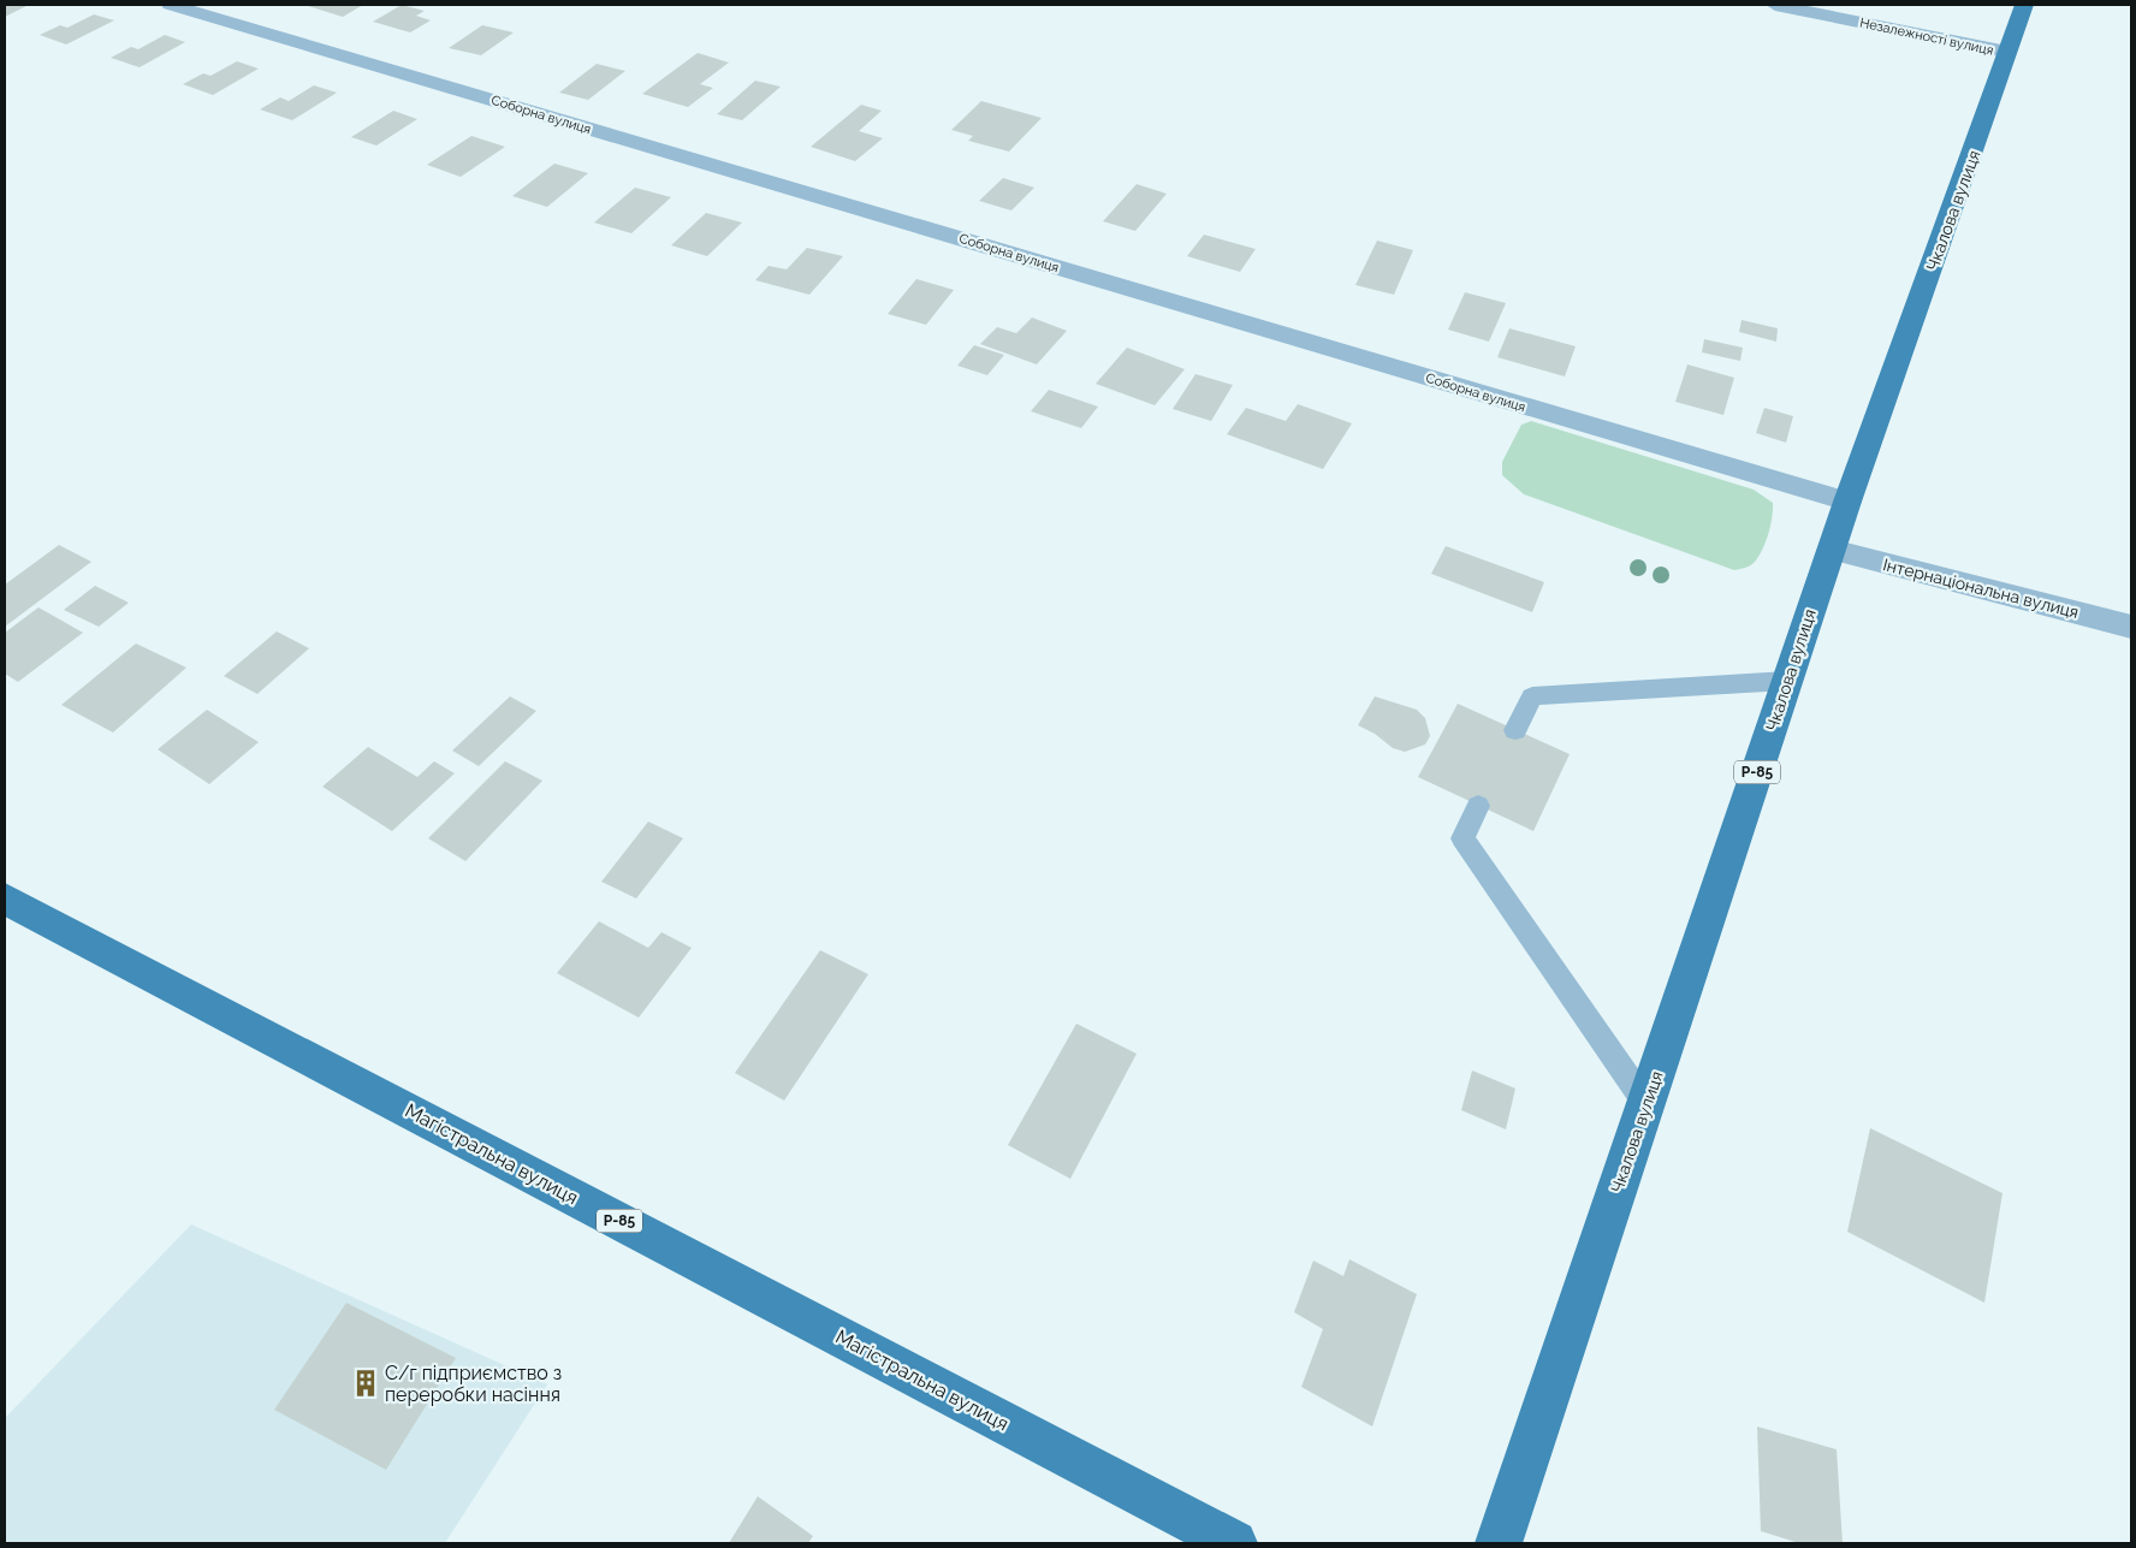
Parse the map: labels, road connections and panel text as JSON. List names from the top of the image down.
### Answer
{
  "streets": {
    "main road": ["Чкалова вулиця", "Р-85", "Магістральна вулиця"],
    "street": ["Незалежності вулиця", "Соборна вулиця", "Інтернаціональна вулиця"]
  },
  "crossings": [
    ["Незалежності вулиця", "Чкалова вулиця"],
    ["Соборна вулиця", "Чкалова вулиця"],
    ["Чкалова вулиця", "Інтернаціональна вулиця"]
  ],
  "places": {
    "building": ["С/г підприємство з переробки насіння"]
  }
}
